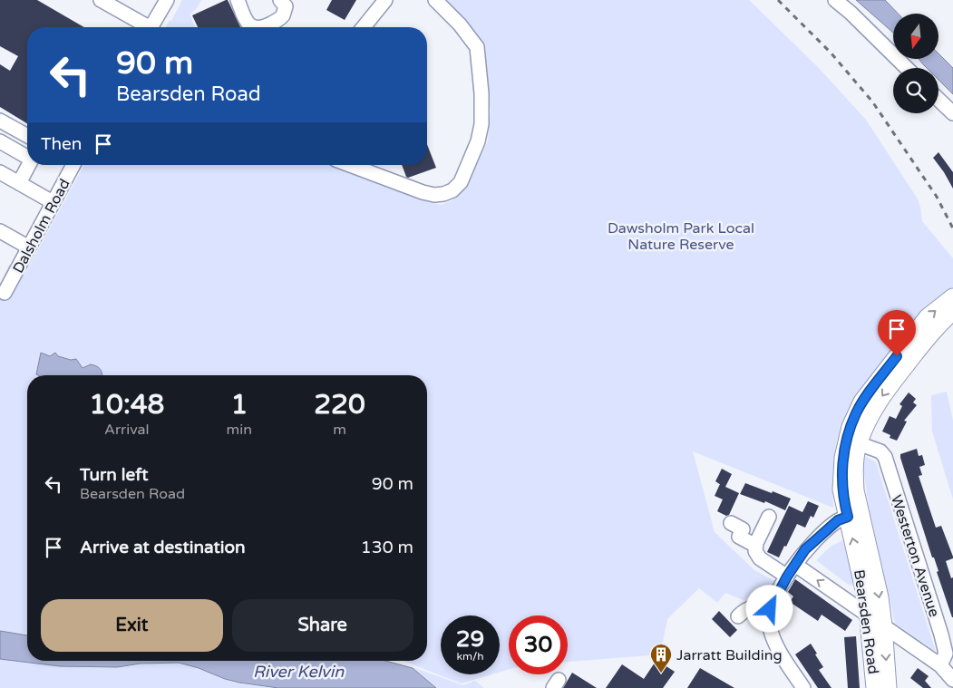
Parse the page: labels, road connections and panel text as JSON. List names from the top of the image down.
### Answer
{
  "streets": {
    "main road": ["Bearsden Road"],
    "street": ["Dalsholm Road", "Westerton Avenue"]
  },
  "crossings": [
    ["Westerton Avenue", "Bearsden Road"]
  ],
  "water": ["River Kelvin"],
  "parks": ["Dawsholm Park Local Nature Reserve"],
  "places": {
    "building": ["Jarratt Building"]
  },
  "north": "bottom",
  "page": {
    "turn": ["90 m", "Bearsden Road"],
    "then": "Then",
    "eta": [
      "10:48",
      "Arrival",
      "1",
      "min",
      "220",
      "m"
    ],
    "list": [
      {
        "name": "Turn left",
        "note": "Bearsden Road",
        "value": "90 m"
      },
      {
        "name": "Arrive at destination",
        "value": "130 m"
      }
    ],
    "buttons": ["Exit", "Share"],
    "speed": "29 km/h",
    "limit": "30"
  }
}
